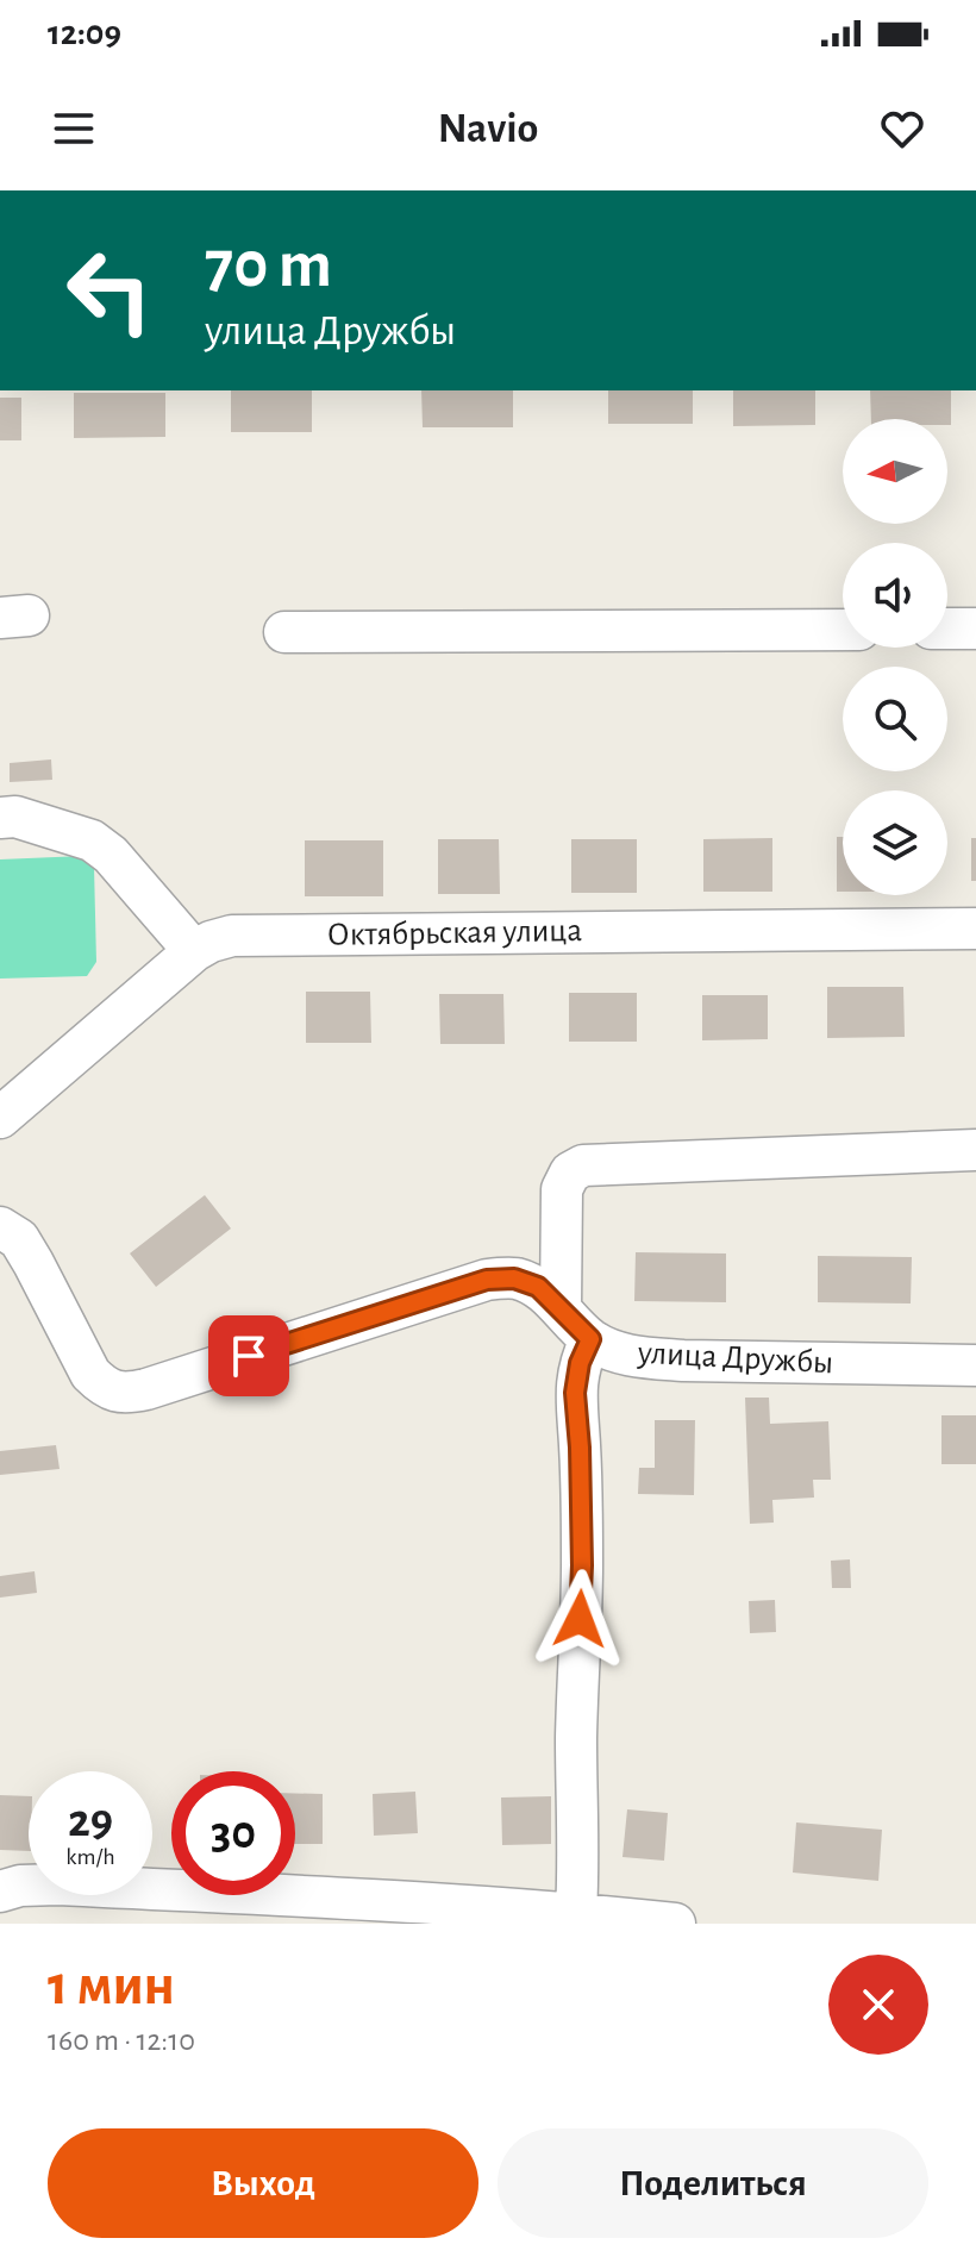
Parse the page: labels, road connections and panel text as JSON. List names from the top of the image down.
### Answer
{
  "streets": {
    "street": ["Октябрьская улица", "улица Дружбы"]
  },
  "north": "left",
  "page": {
    "status": "12:09",
    "header": "Navio",
    "turn": ["70 m", "улица Дружбы"],
    "speed": "29 km/h",
    "limit": "30",
    "heading": ["1 мин", "160 m · 12:10"],
    "buttons": ["Выход", "Поделиться"]
  }
}
